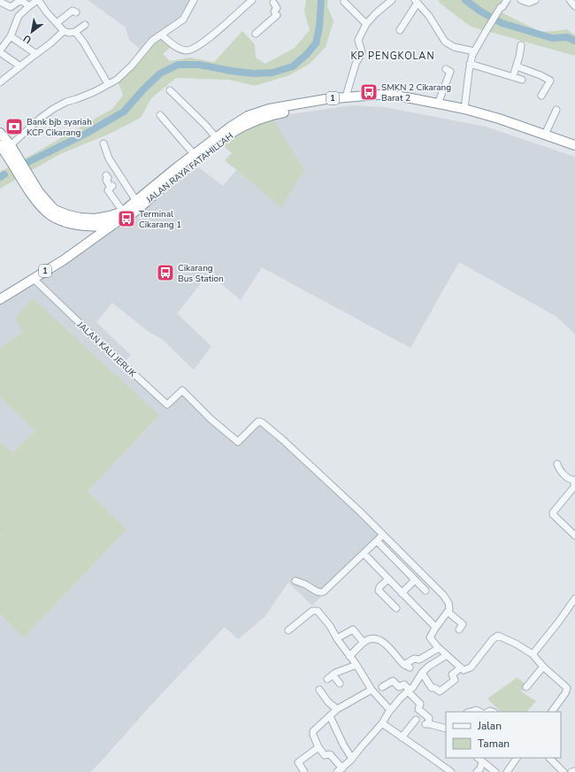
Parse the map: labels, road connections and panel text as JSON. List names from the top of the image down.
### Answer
{
  "streets": {
    "highway": ["1", "JALAN RAYA FATAHILLAH"],
    "street": ["JALAN KALI JERUK"]
  },
  "crossings": [
    ["1", "JALAN RAYA FATAHILLAH"],
    ["1", "JALAN KALI JERUK"]
  ],
  "districts": ["KP PENGKOLAN"],
  "places": {
    "bus stop": ["SMKN 2 Cikarang Barat 2", "Terminal Cikarang 1", "Cikarang Bus Station"],
    "bank": ["Bank bjb syariah KCP Cikarang"]
  },
  "legend": ["Jalan", "Taman"],
  "north": "bottom left"
}
